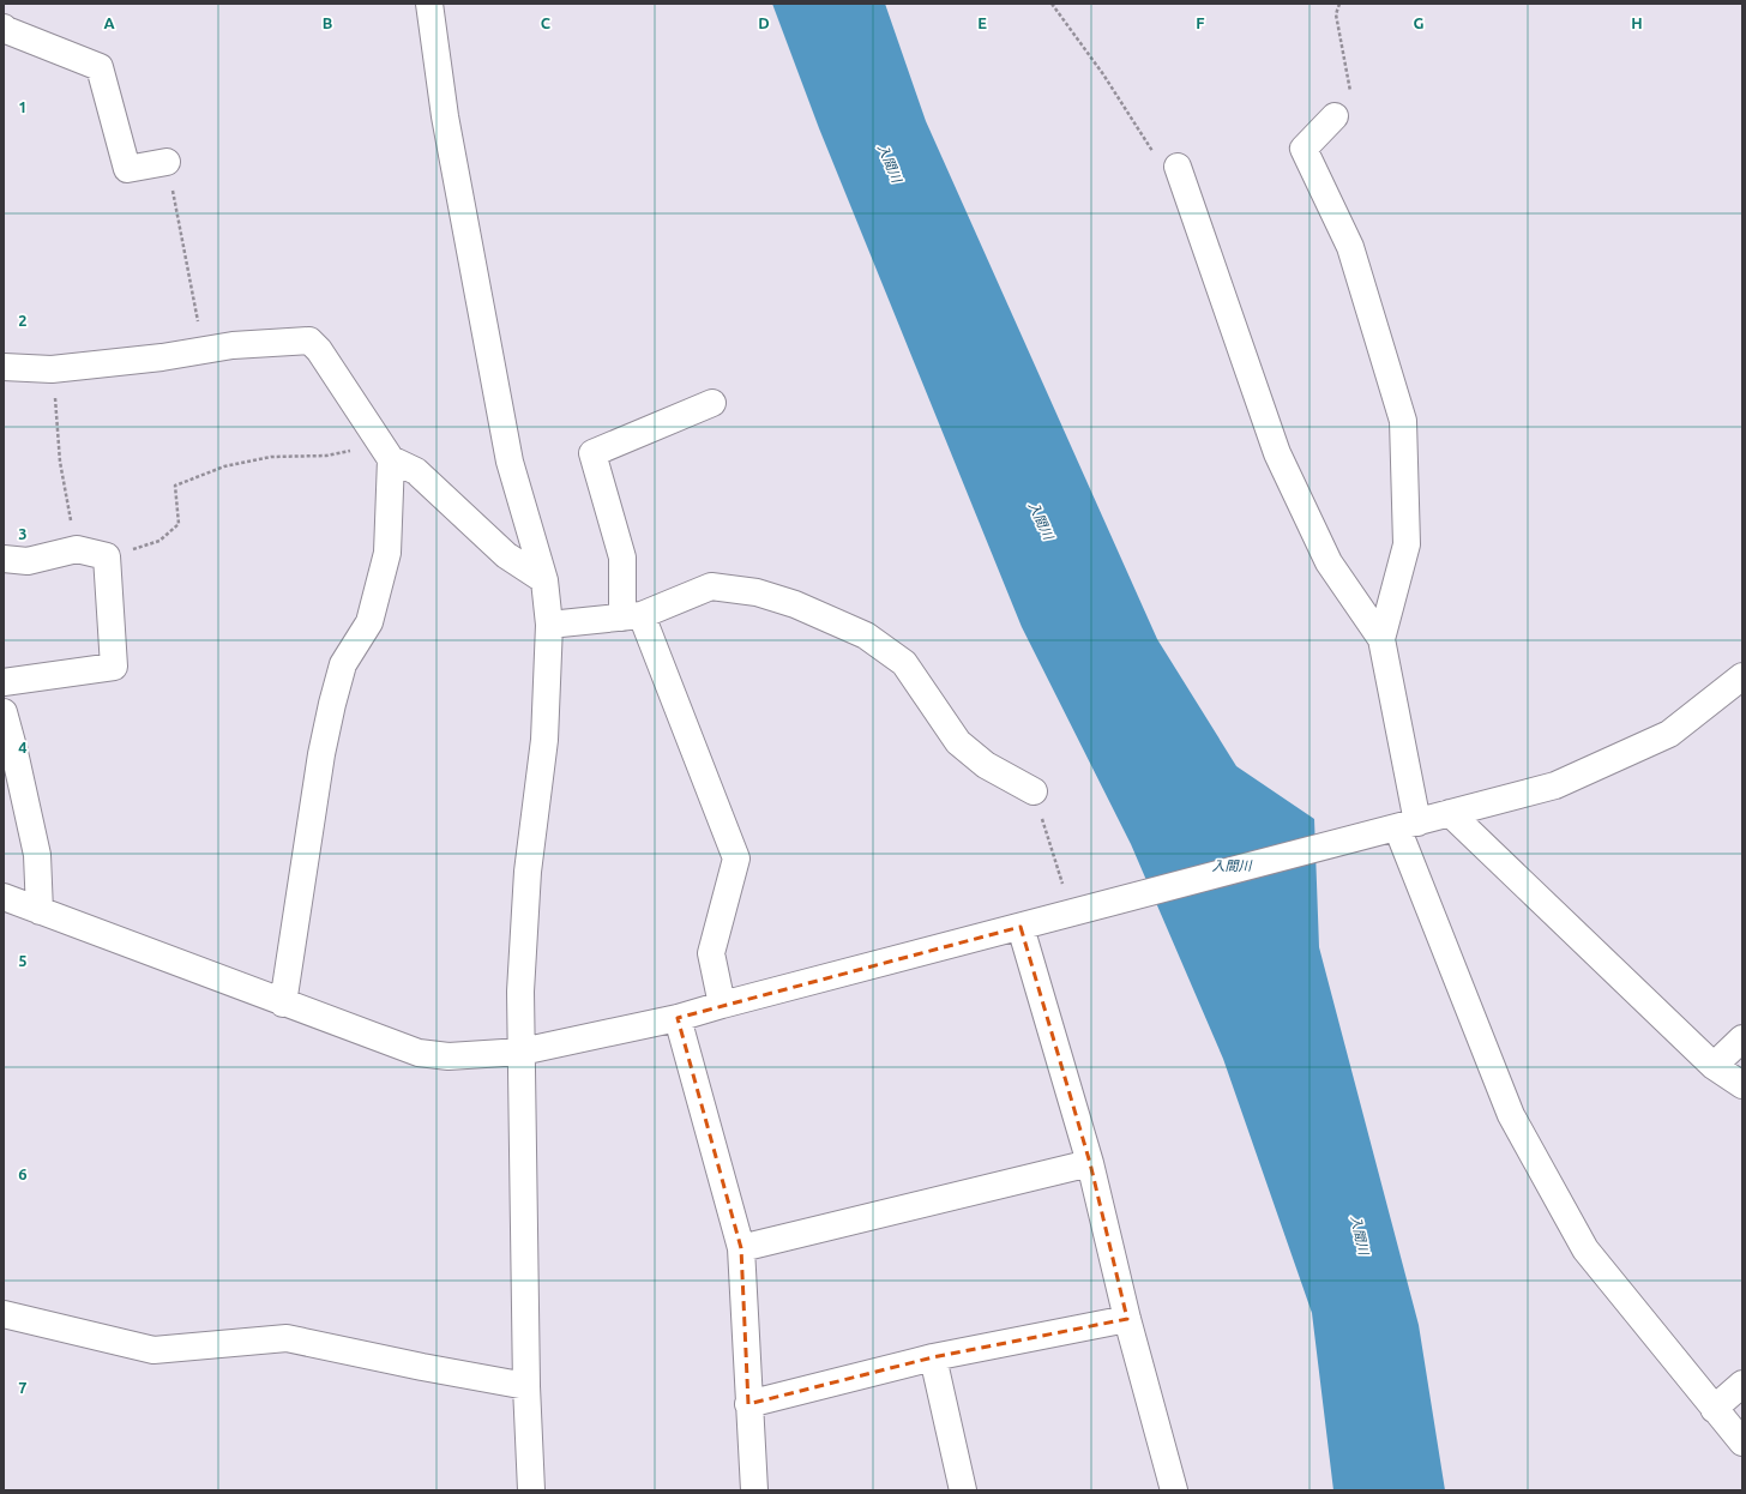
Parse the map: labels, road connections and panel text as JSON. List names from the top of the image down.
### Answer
{
  "water": ["入間川"],
  "grid": {
    "columns": [
      "A",
      "B",
      "C",
      "D",
      "E",
      "F",
      "G",
      "H"
    ],
    "rows": [
      "1",
      "2",
      "3",
      "4",
      "5",
      "6",
      "7"
    ]
  }
}
